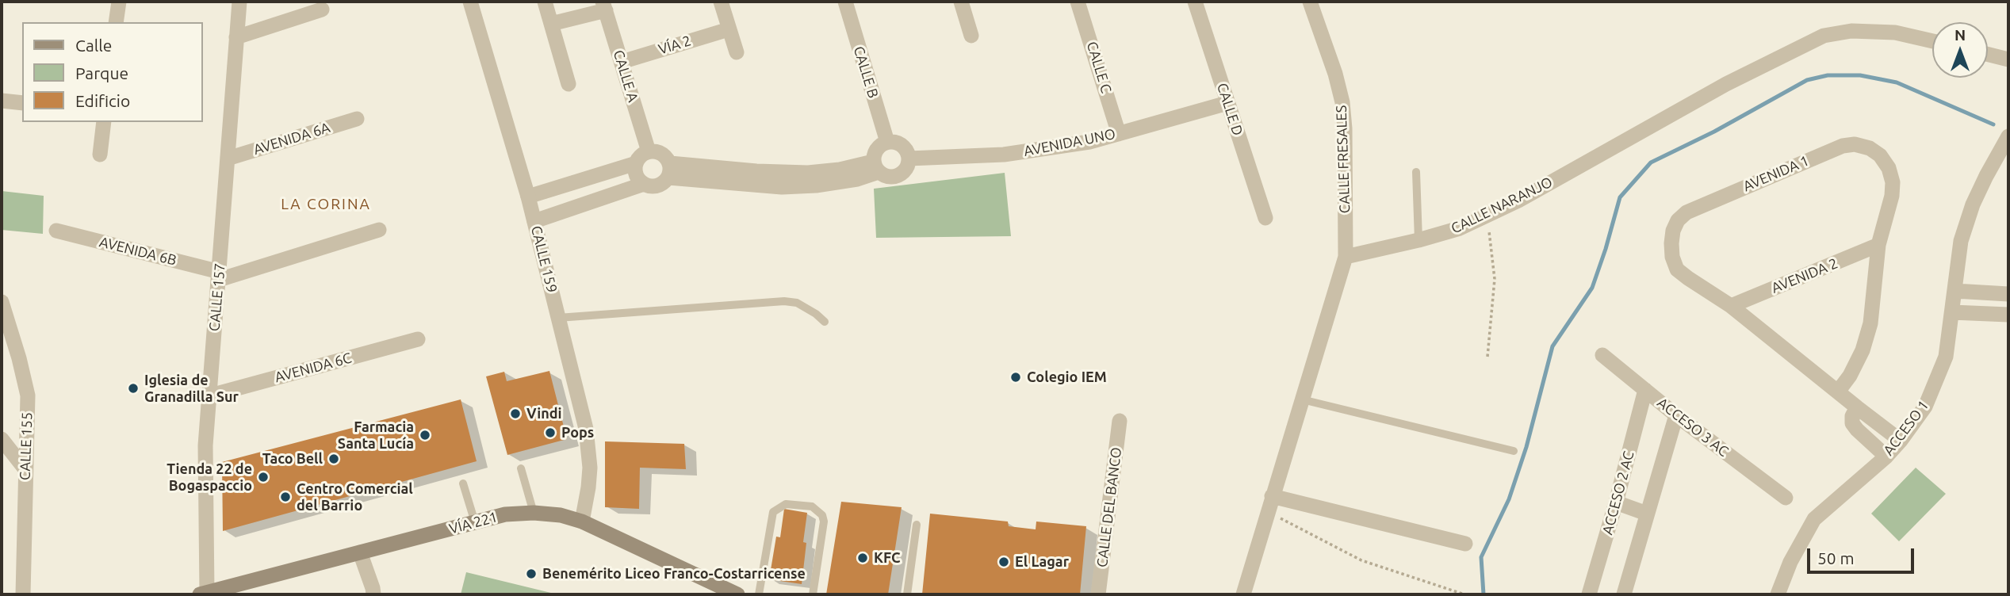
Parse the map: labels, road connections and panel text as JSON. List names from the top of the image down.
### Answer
{
  "streets": {
    "main road": ["VÍA 221"],
    "street": [
      "VÍA 2",
      "CALLE C",
      "CALLE B",
      "CALLE A",
      "CALLE D",
      "AVENIDA 6A",
      "AVENIDA UNO",
      "CALLE FRESALES",
      "AVENIDA 1",
      "CALLE NARANJO",
      "AVENIDA 6B",
      "CALLE 159",
      "AVENIDA 2",
      "CALLE 157",
      "AVENIDA 6C",
      "ACCESO 3 AC",
      "ACCESO 1",
      "CALLE 155",
      "ACCESO 2 AC",
      "CALLE DEL BANCO"
    ]
  },
  "crossings": [
    ["VÍA 2", "CALLE A"],
    ["CALLE C", "AVENIDA UNO"],
    ["CALLE B", "AVENIDA UNO"],
    ["CALLE D", "AVENIDA UNO"],
    ["AVENIDA 6A", "CALLE 157"],
    ["CALLE FRESALES", "CALLE NARANJO"],
    ["AVENIDA 1", "AVENIDA 2"],
    ["AVENIDA 1", "ACCESO 1"],
    ["AVENIDA 6B", "CALLE 157"],
    ["CALLE 159", "VÍA 221"],
    ["CALLE 157", "AVENIDA 6C"],
    ["CALLE 157", "VÍA 221"],
    ["ACCESO 3 AC", "ACCESO 2 AC"]
  ],
  "districts": ["LA CORINA"],
  "places": [
    "Colegio IEM",
    "Iglesia de Granadilla Sur",
    "Vindi",
    "Pops",
    "Farmacia Santa Lucía",
    "Taco Bell",
    "Tienda 22 de Bogaspaccio",
    "Centro Comercial del Barrio",
    "KFC",
    "El Lagar",
    "Benemérito Liceo Franco-Costarricense"
  ],
  "legend": ["Calle", "Parque", "Edificio"],
  "scale_bar": "50 m",
  "north": "top"
}
